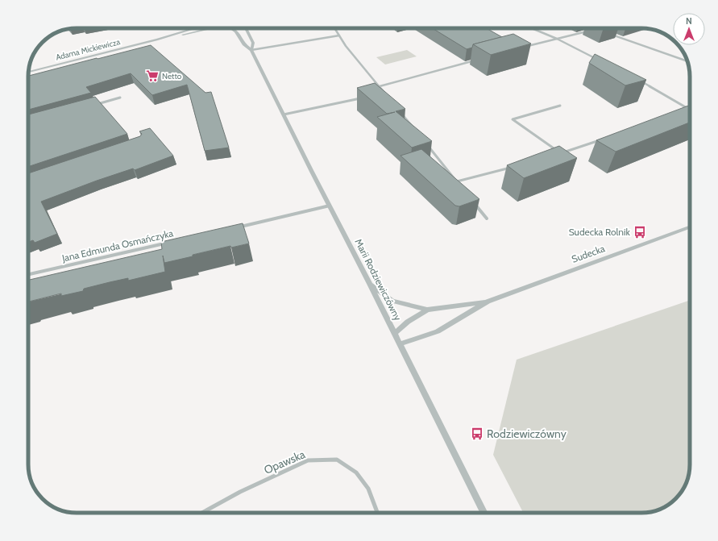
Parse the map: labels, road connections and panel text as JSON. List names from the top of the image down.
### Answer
{
  "streets": {
    "street": [
      "Adama Mickiewicza",
      "Jana Edmunda Osmańczyka",
      "Sudecka",
      "Marii Rodziewiczówny",
      "Opawska"
    ]
  },
  "crossings": [
    ["Sudecka", "Marii Rodziewiczówny"]
  ],
  "places": {
    "supermarket": ["Netto"],
    "bus stop": ["Sudecka Rolnik", "Rodziewiczówny"]
  },
  "north": "top"
}
